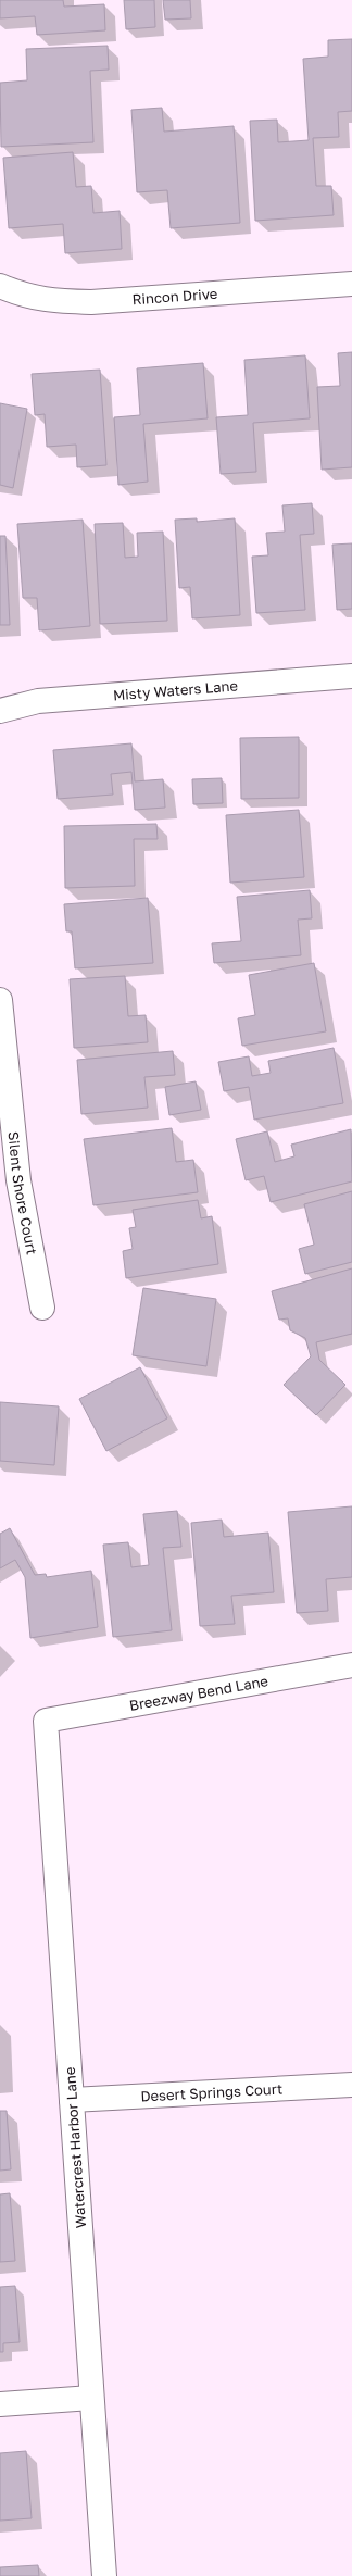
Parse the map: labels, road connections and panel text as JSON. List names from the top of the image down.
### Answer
{
  "streets": {
    "street": [
      "Rincon Drive",
      "Misty Waters Lane",
      "Silent Shore Court",
      "Breezway Bend Lane",
      "Desert Springs Court",
      "Watercrest Harbor Lane"
    ]
  },
  "crossings": [
    ["Breezway Bend Lane", "Watercrest Harbor Lane"],
    ["Desert Springs Court", "Watercrest Harbor Lane"]
  ]
}
